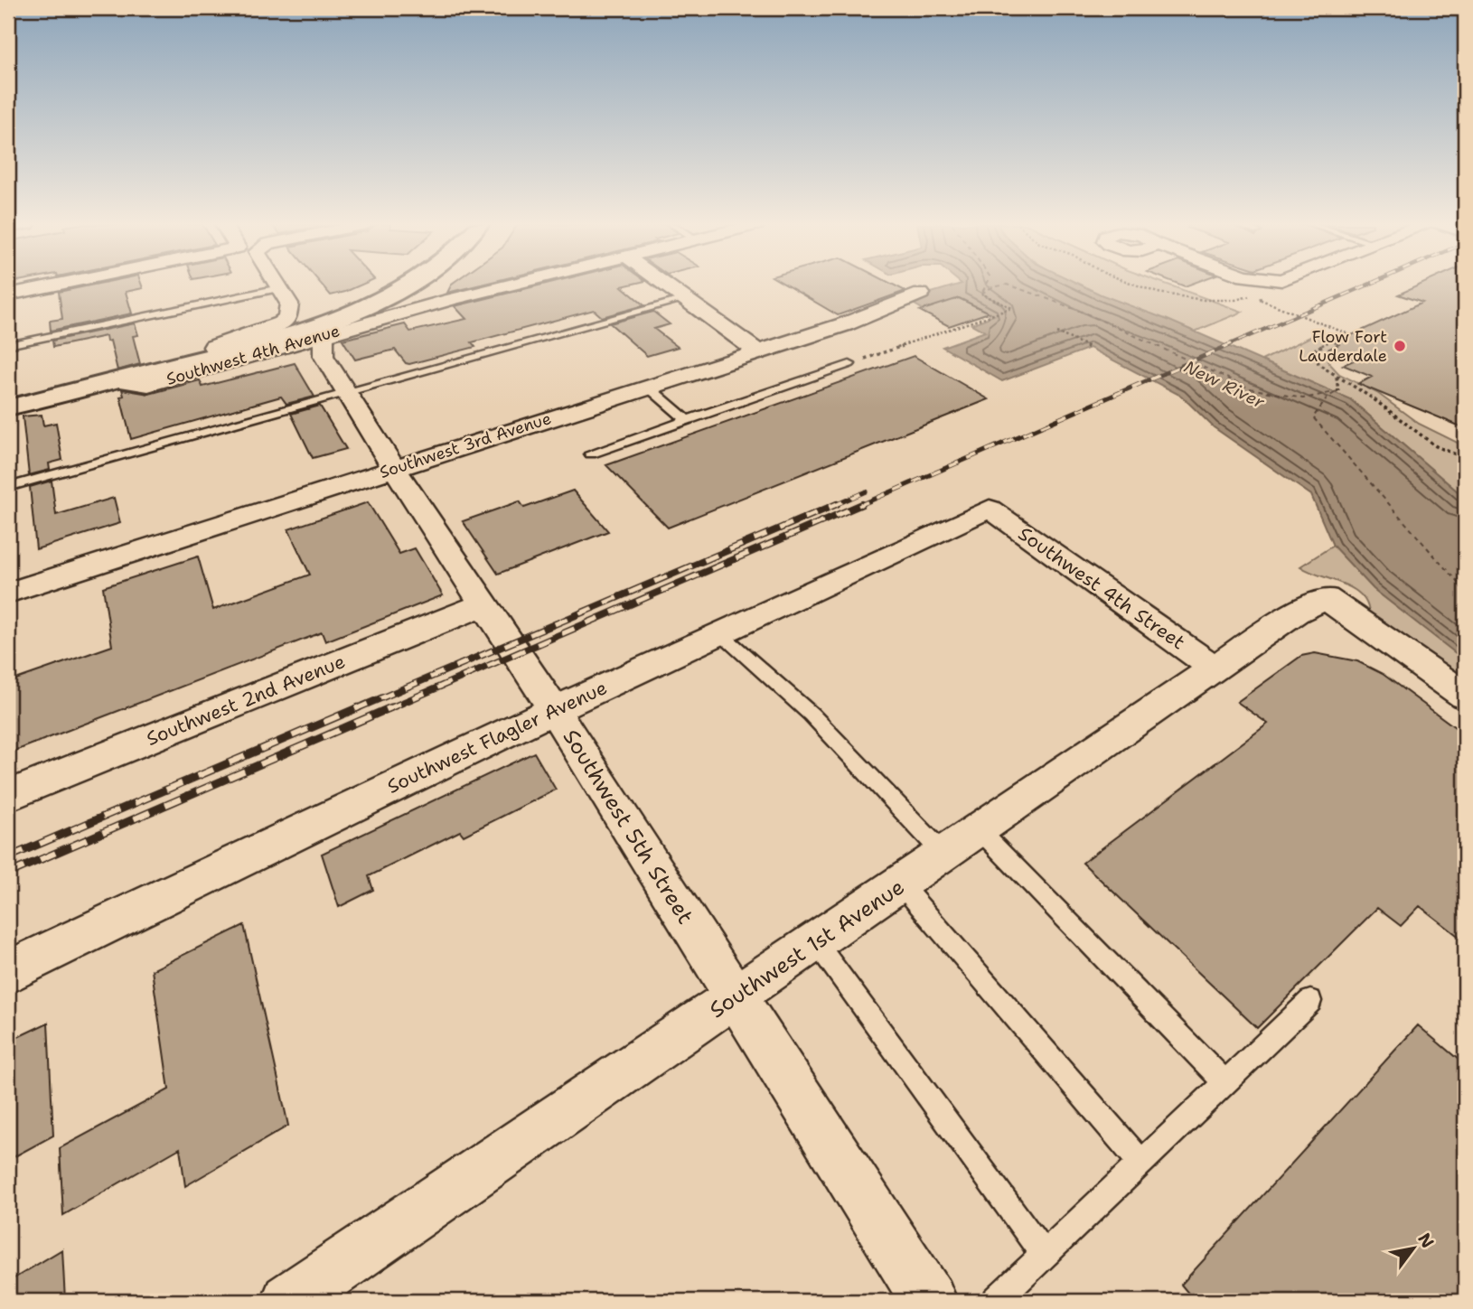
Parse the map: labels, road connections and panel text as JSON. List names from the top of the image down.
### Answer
{
  "streets": {
    "main road": ["Southwest 4th Avenue"],
    "street": [
      "Southwest 3rd Avenue",
      "Southwest 4th Street",
      "Southwest 2nd Avenue",
      "Southwest Flagler Avenue",
      "Southwest 5th Street",
      "Southwest 1st Avenue"
    ]
  },
  "crossings": [
    ["Southwest 4th Avenue", "Southwest 5th Street"],
    ["Southwest 3rd Avenue", "Southwest 5th Street"],
    ["Southwest 4th Street", "Southwest Flagler Avenue"],
    ["Southwest 4th Street", "Southwest 1st Avenue"],
    ["Southwest 2nd Avenue", "Southwest 5th Street"],
    ["Southwest Flagler Avenue", "Southwest 5th Street"],
    ["Southwest 5th Street", "Southwest 1st Avenue"]
  ],
  "water": ["New River"],
  "places": ["Flow Fort Lauderdale"],
  "north": "top right"
}
